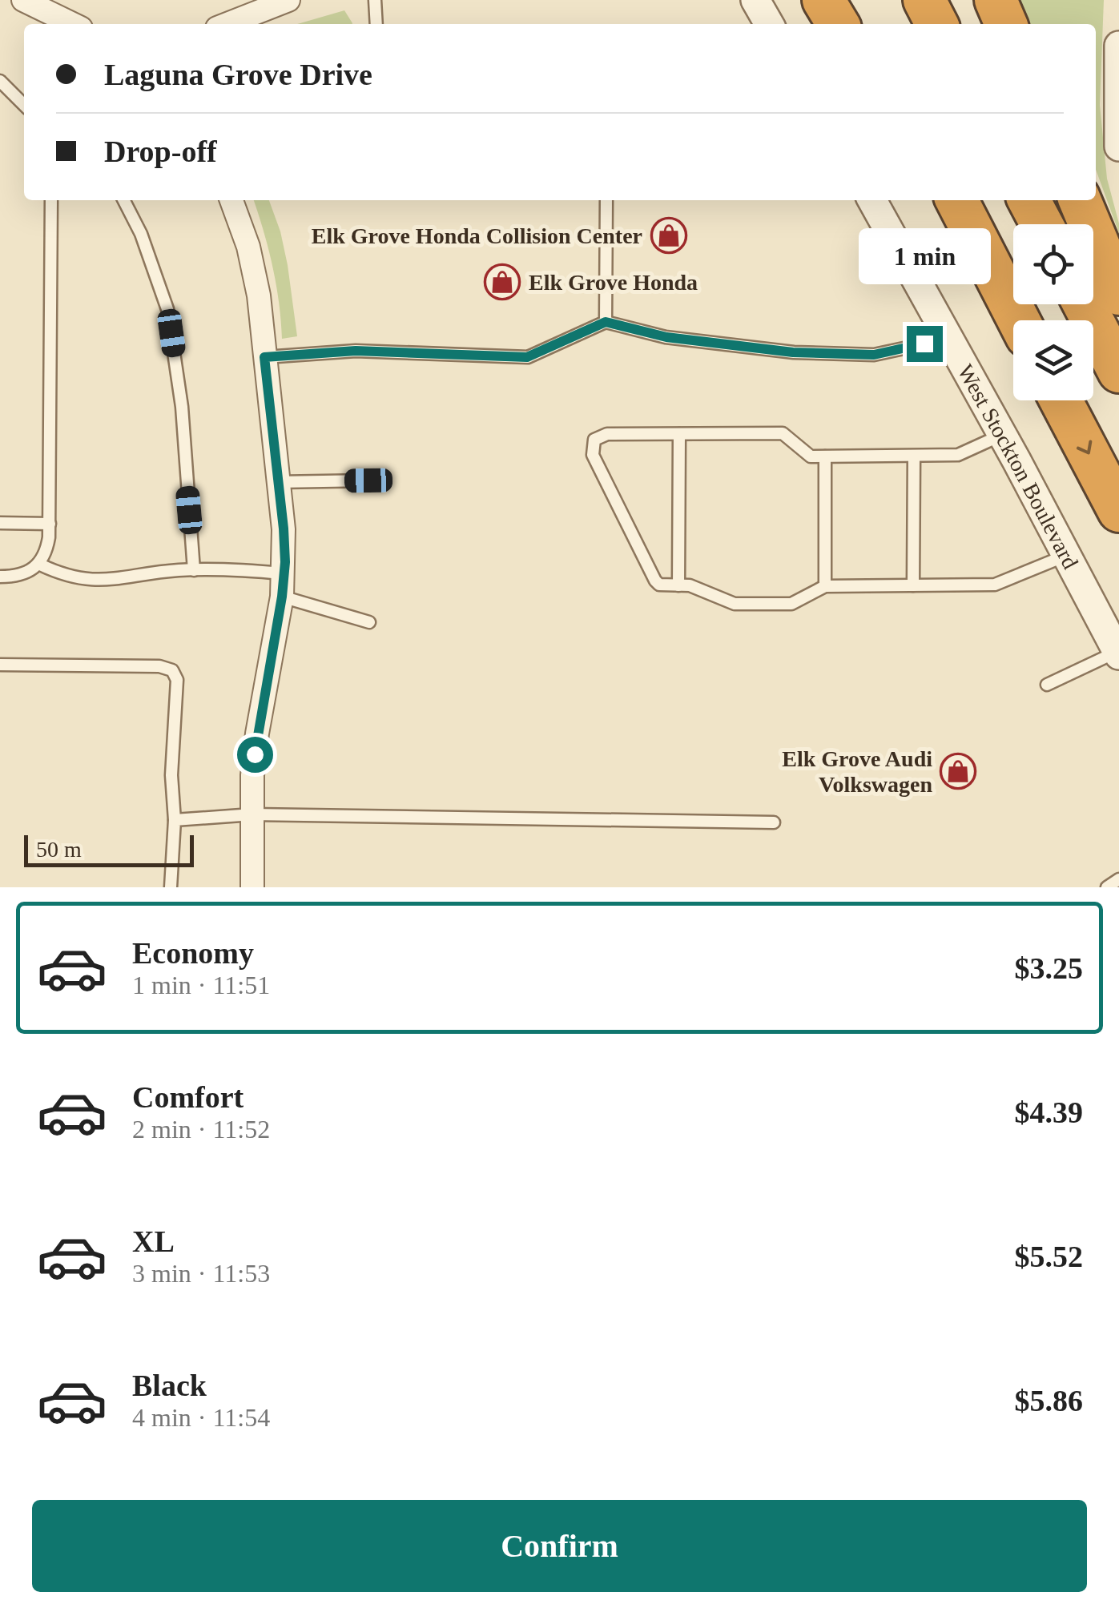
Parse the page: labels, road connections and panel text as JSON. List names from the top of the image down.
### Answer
{
  "streets": {
    "street": ["West Stockton Boulevard"]
  },
  "places": {
    "shop": ["Elk Grove Honda Collision Center", "Elk Grove Honda", "Elk Grove Audi Volkswagen"]
  },
  "scale_bar": "50 m",
  "page": {
    "banner": ["Laguna Grove Drive", "Drop-off"],
    "bubble": "1 min",
    "scale": "50 m",
    "list": [
      {
        "name": "Economy",
        "note": "1 min · 11:51",
        "value": "$3.25"
      },
      {
        "name": "Comfort",
        "note": "2 min · 11:52",
        "value": "$4.39"
      },
      {
        "name": "XL",
        "note": "3 min · 11:53",
        "value": "$5.52"
      },
      {
        "name": "Black",
        "note": "4 min · 11:54",
        "value": "$5.86"
      }
    ],
    "buttons": "Confirm"
  }
}
